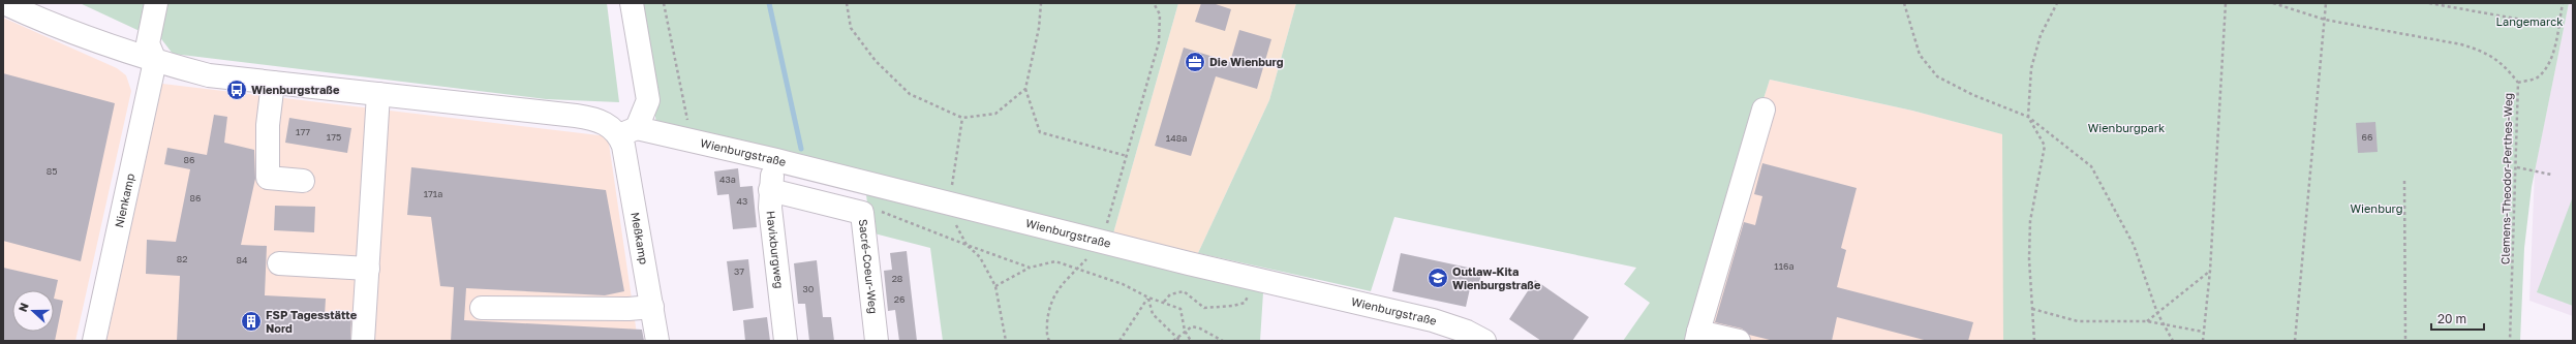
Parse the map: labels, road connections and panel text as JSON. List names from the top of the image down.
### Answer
{
  "streets": {
    "street": [
      "Wienburgstraße",
      "Nienkamp",
      "Meßkamp",
      "Havixburgweg",
      "Sacré-Coeur-Weg"
    ],
    "path": ["Clemens-Theodor-Perthes-Weg"]
  },
  "crossings": [
    ["Wienburgstraße", "Nienkamp"],
    ["Wienburgstraße", "Meßkamp"],
    ["Wienburgstraße", "Havixburgweg"],
    ["Havixburgweg", "Sacré-Coeur-Weg"]
  ],
  "parks": ["Langemarck", "Wienburgpark", "Wienburg"],
  "places": {
    "office": ["Die Wienburg"],
    "bus stop": ["Wienburgstraße"],
    "school or university": ["Outlaw-Kita Wienburgstraße"],
    "building": ["FSP Tagesstätte Nord"]
  },
  "house_numbers": [
    "177",
    "175",
    "66",
    "148a",
    "86",
    "85",
    "43a",
    "171a",
    "86",
    "43",
    "82",
    "84",
    "116a",
    "37",
    "28",
    "30",
    "26"
  ],
  "scale_bar": "20 m",
  "north": "left"
}
